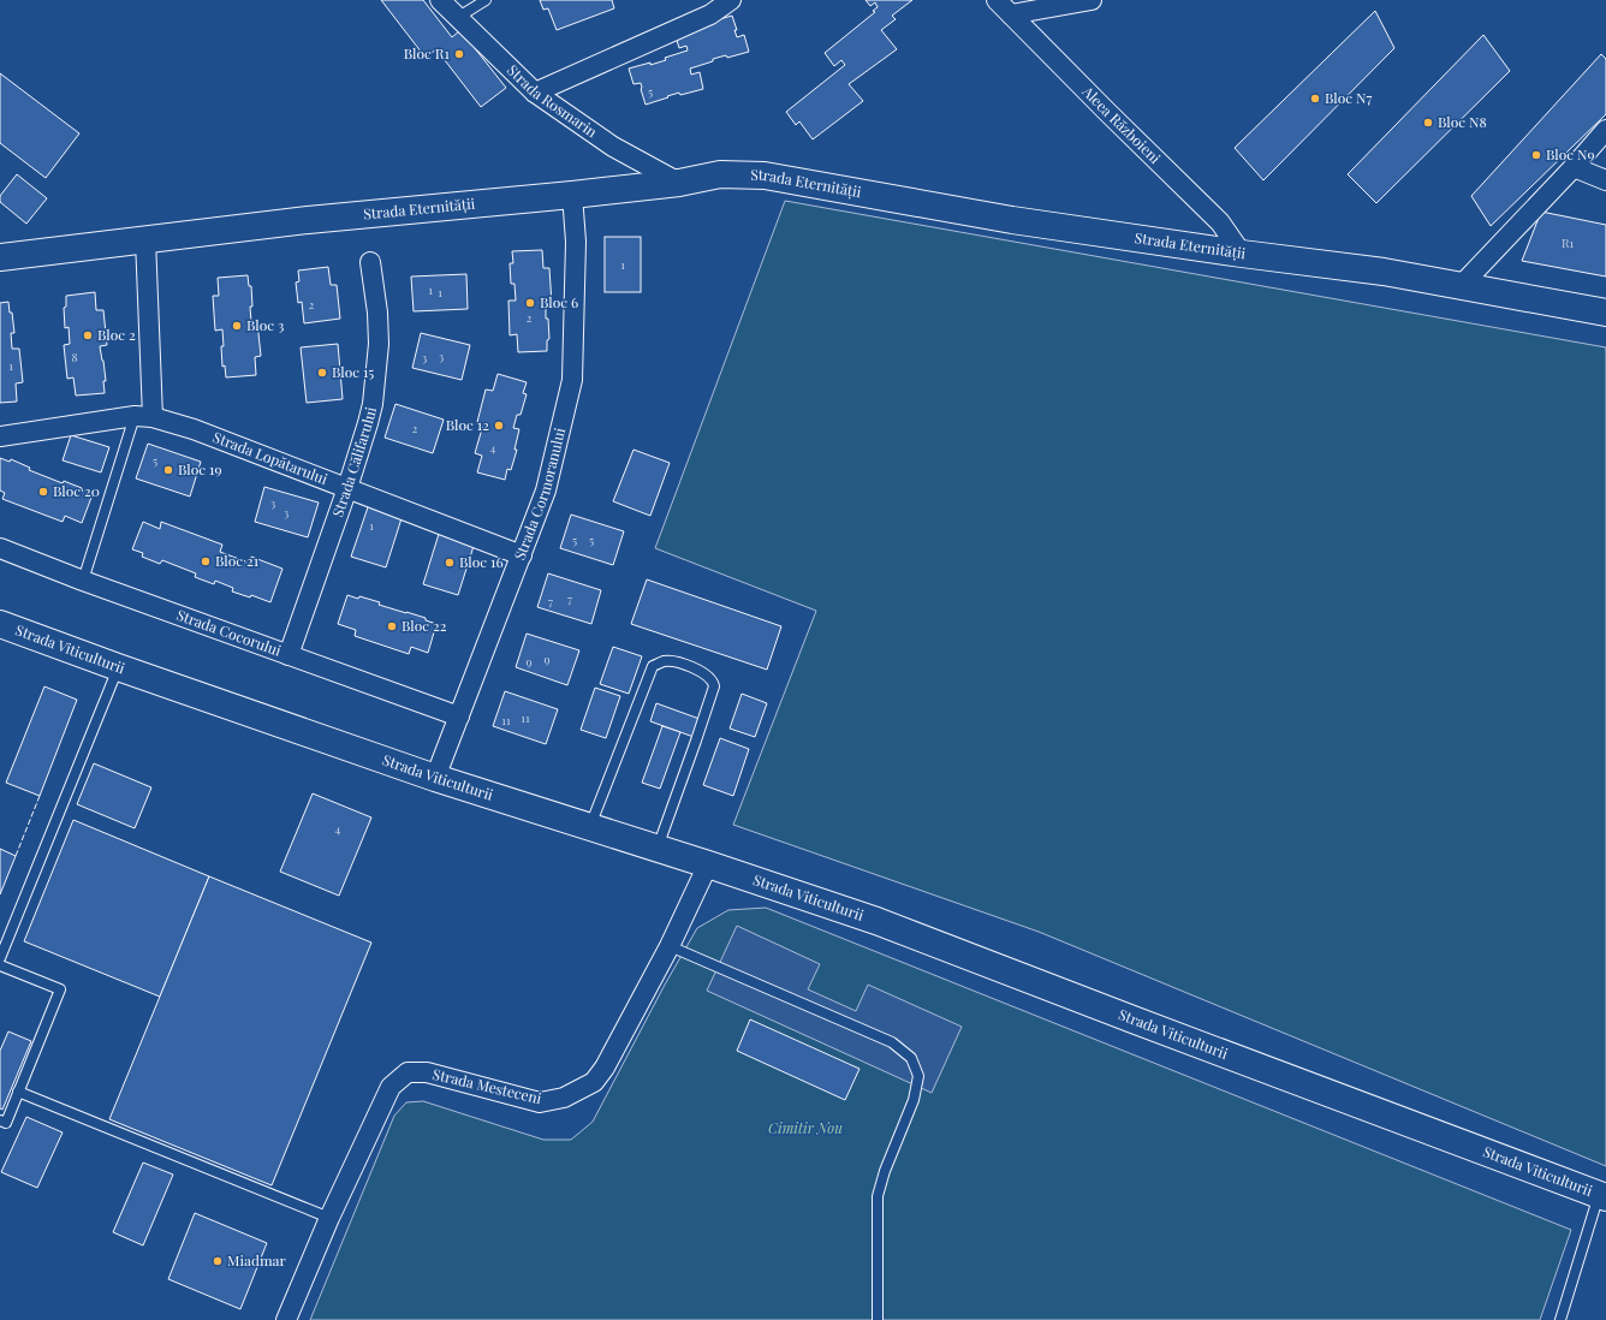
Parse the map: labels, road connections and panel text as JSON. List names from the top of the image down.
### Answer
{
  "streets": {
    "main road": ["Strada Eternității", "Strada Viticulturii"],
    "street": [
      "Strada Rosmarin",
      "Aleea Războieni",
      "Strada Lopătarului",
      "Strada Călifarului",
      "Strada Cormoranului",
      "Strada Cocorului",
      "Strada Mesteceni"
    ]
  },
  "crossings": [
    ["Strada Rosmarin", "Strada Eternității"],
    ["Aleea Războieni", "Strada Eternității"],
    ["Strada Eternității", "Strada Cormoranului"],
    ["Strada Lopătarului", "Strada Călifarului"],
    ["Strada Lopătarului", "Strada Cormoranului"],
    ["Strada Călifarului", "Strada Cocorului"],
    ["Strada Cormoranului", "Strada Cocorului"],
    ["Strada Cormoranului", "Strada Viticulturii"],
    ["Strada Viticulturii", "Strada Mesteceni"]
  ],
  "parks": ["Cimitir Nou"],
  "places": [
    "Bloc R1",
    "Bloc N7",
    "Bloc N8",
    "Bloc N9",
    "Bloc 6",
    "Bloc 3",
    "Bloc 2",
    "Bloc 15",
    "Bloc 12",
    "Bloc 19",
    "Bloc 20",
    "Bloc 21",
    "Bloc 16",
    "Bloc 22",
    "Miadmar"
  ],
  "house_numbers": [
    "5",
    "R1",
    "1",
    "1",
    "1",
    "2",
    "2",
    "3",
    "8",
    "3",
    "1",
    "2",
    "4",
    "5",
    "3",
    "3",
    "1",
    "5",
    "5",
    "7",
    "7",
    "9",
    "9",
    "11",
    "11",
    "4"
  ]
}
